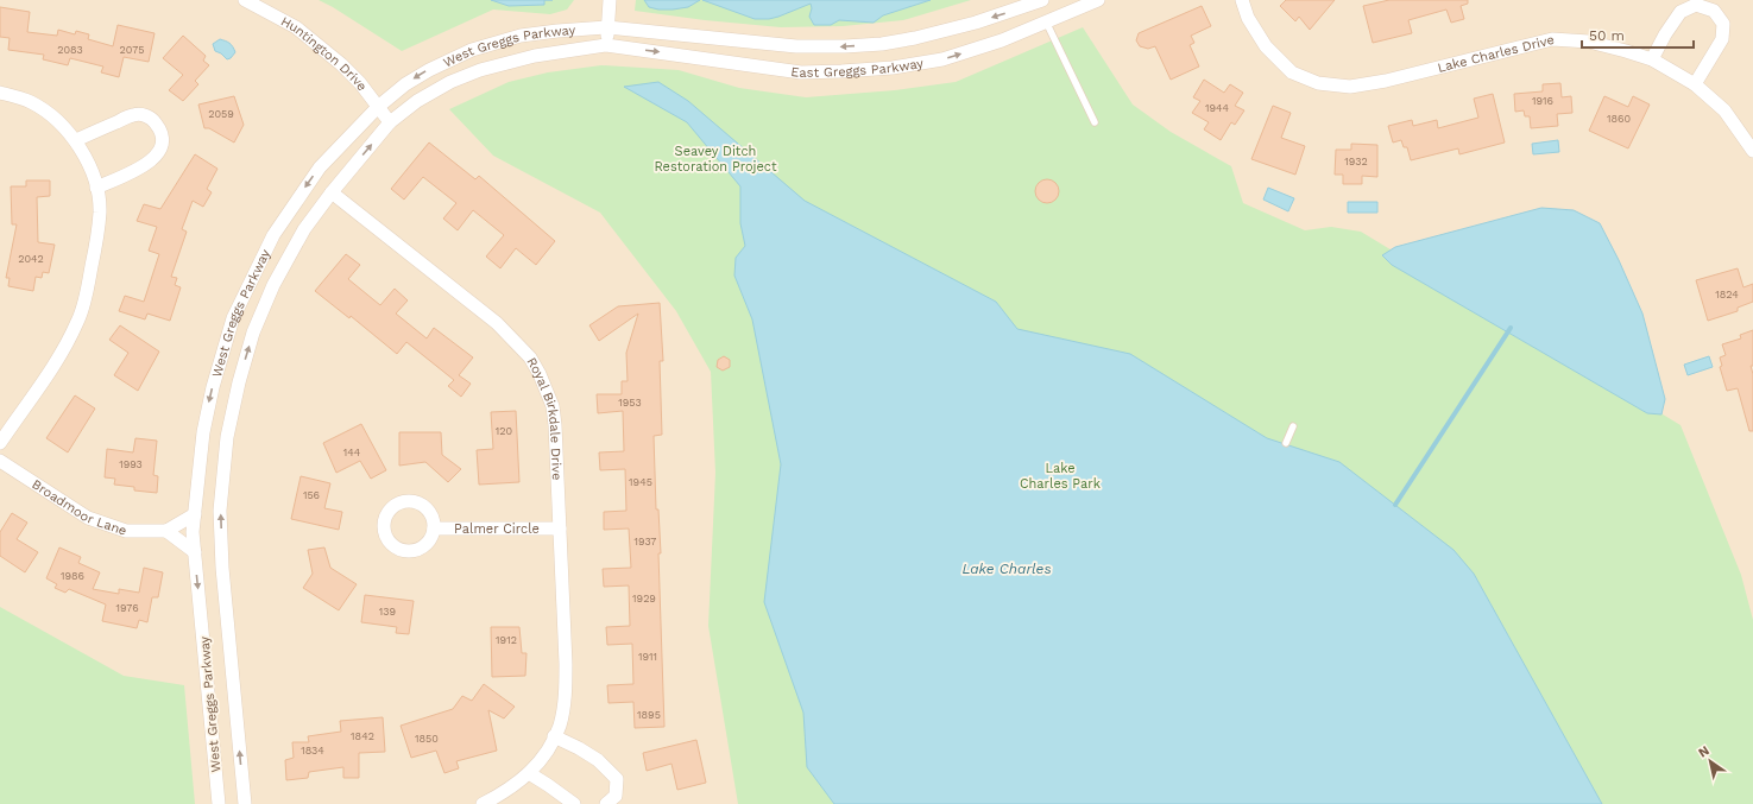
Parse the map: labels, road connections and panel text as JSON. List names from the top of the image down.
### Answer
{
  "streets": {
    "street": [
      "West Greggs Parkway",
      "Lake Charles Drive",
      "Huntington Drive",
      "East Greggs Parkway",
      "Royal Birkdale Drive",
      "Broadmoor Lane",
      "Palmer Circle"
    ]
  },
  "crossings": [
    ["West Greggs Parkway", "Huntington Drive"],
    ["West Greggs Parkway", "East Greggs Parkway"],
    ["West Greggs Parkway", "Royal Birkdale Drive"],
    ["Royal Birkdale Drive", "Palmer Circle"]
  ],
  "water": ["Lake Charles"],
  "parks": ["Seavey Ditch Restoration Project", "Lake Charles Park"],
  "house_numbers": [
    "2083",
    "2075",
    "1916",
    "1944",
    "2059",
    "1860",
    "1932",
    "2042",
    "1824",
    "1953",
    "120",
    "144",
    "1993",
    "1945",
    "156",
    "1937",
    "1986",
    "1929",
    "1976",
    "139",
    "1912",
    "1911",
    "1895",
    "1842",
    "1850",
    "1834"
  ],
  "scale_bar": "50 m",
  "north": "top left"
}
